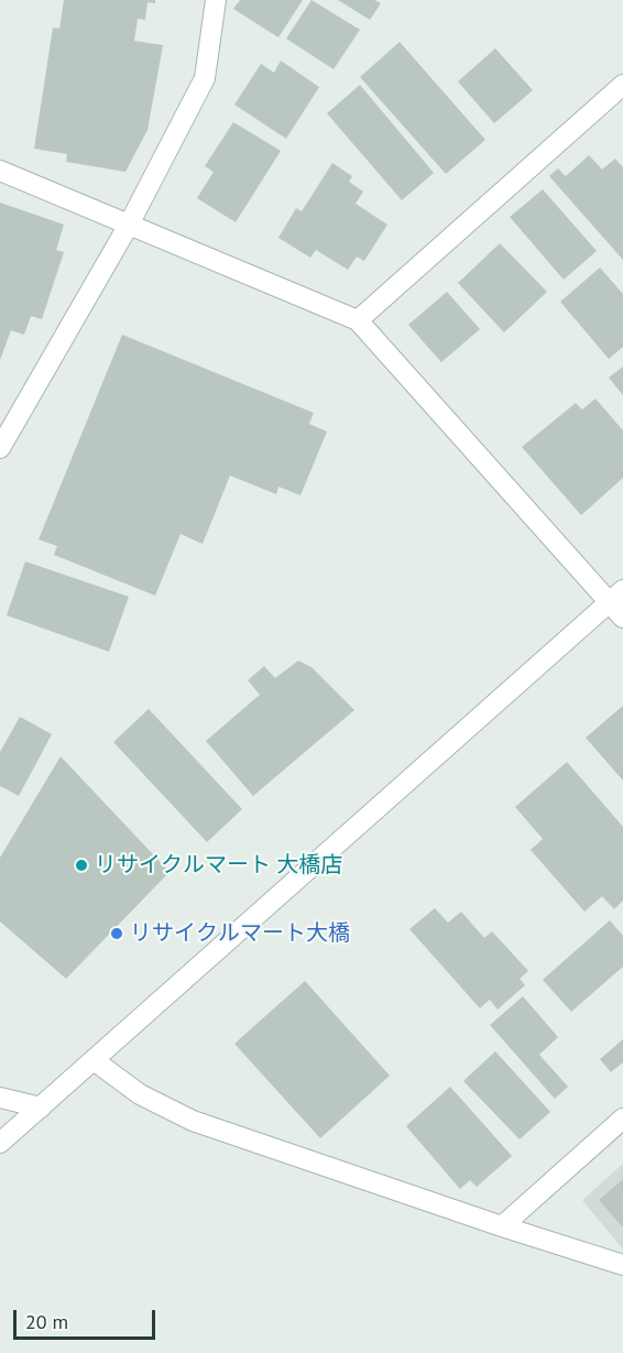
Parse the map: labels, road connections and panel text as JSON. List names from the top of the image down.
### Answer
{
  "places": ["リサイクルマート 大橋店", "リサイクルマート大橋"],
  "scale_bar": "20 m"
}
